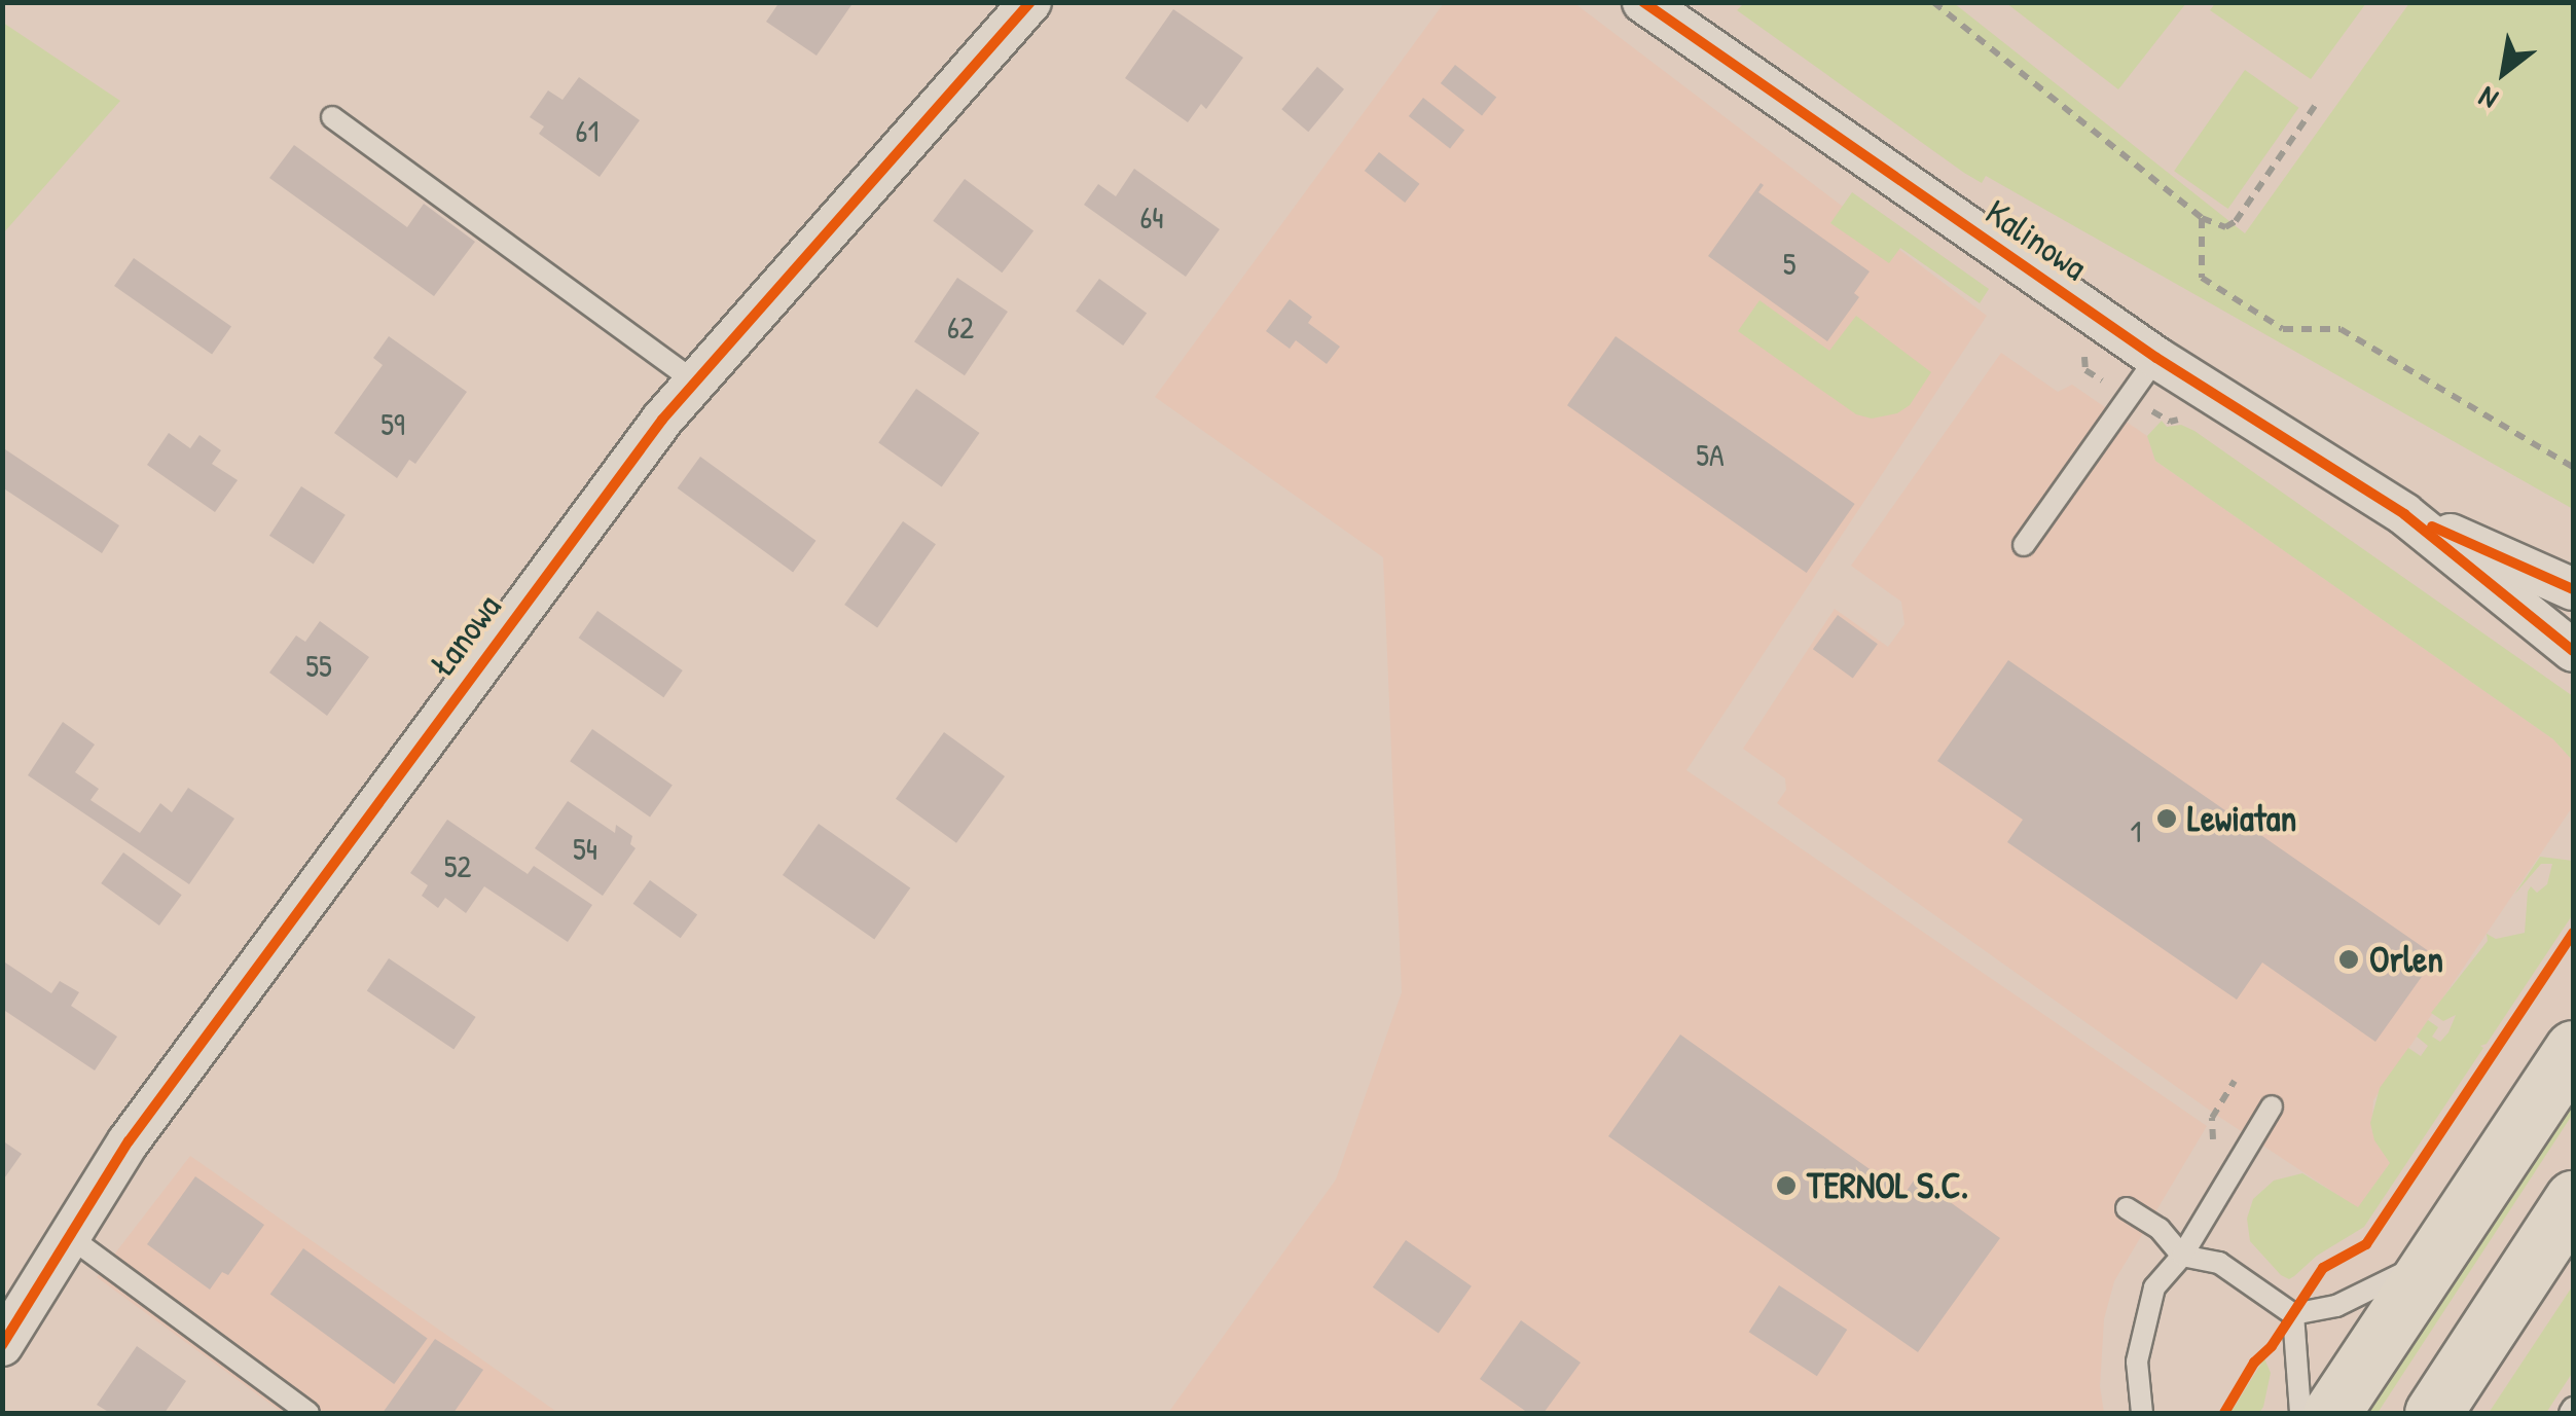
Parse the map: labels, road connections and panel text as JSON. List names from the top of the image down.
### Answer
{
  "streets": {
    "street": ["Kalinowa", "Łanowa"]
  },
  "places": ["Lewiatan", "Orlen", "TERNOL S.C."],
  "house_numbers": [
    "61",
    "64",
    "5",
    "62",
    "59",
    "5A",
    "55",
    "1",
    "54",
    "52"
  ],
  "north": "bottom left"
}
